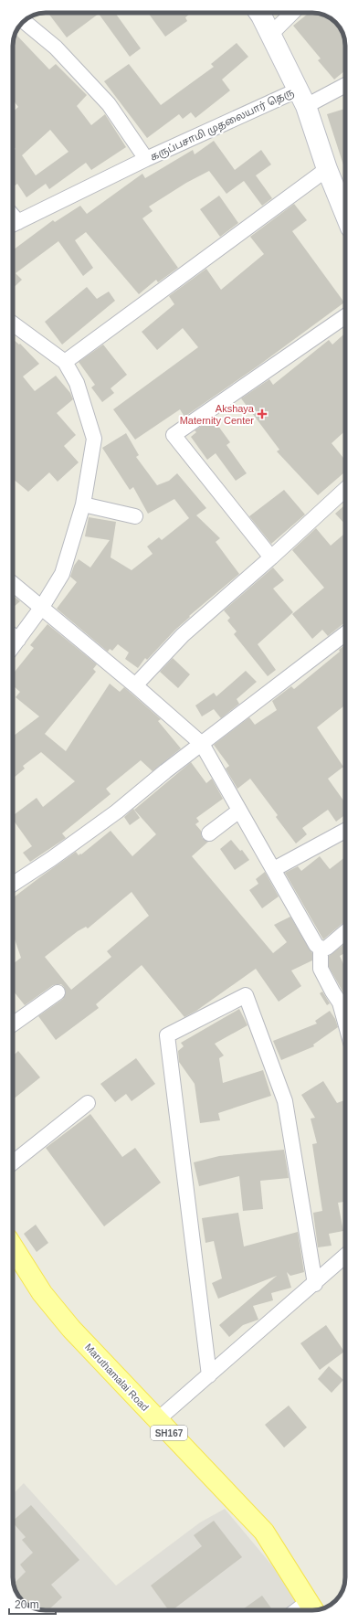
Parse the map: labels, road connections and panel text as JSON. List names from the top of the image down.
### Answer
{
  "streets": {
    "main road": ["Maruthamalai Road", "SH167"],
    "street": ["கருப்பசாமி முதலையார் தெரு"]
  },
  "places": {
    "health": ["Akshaya Maternity Center"]
  },
  "scale_bar": "20 m"
}
